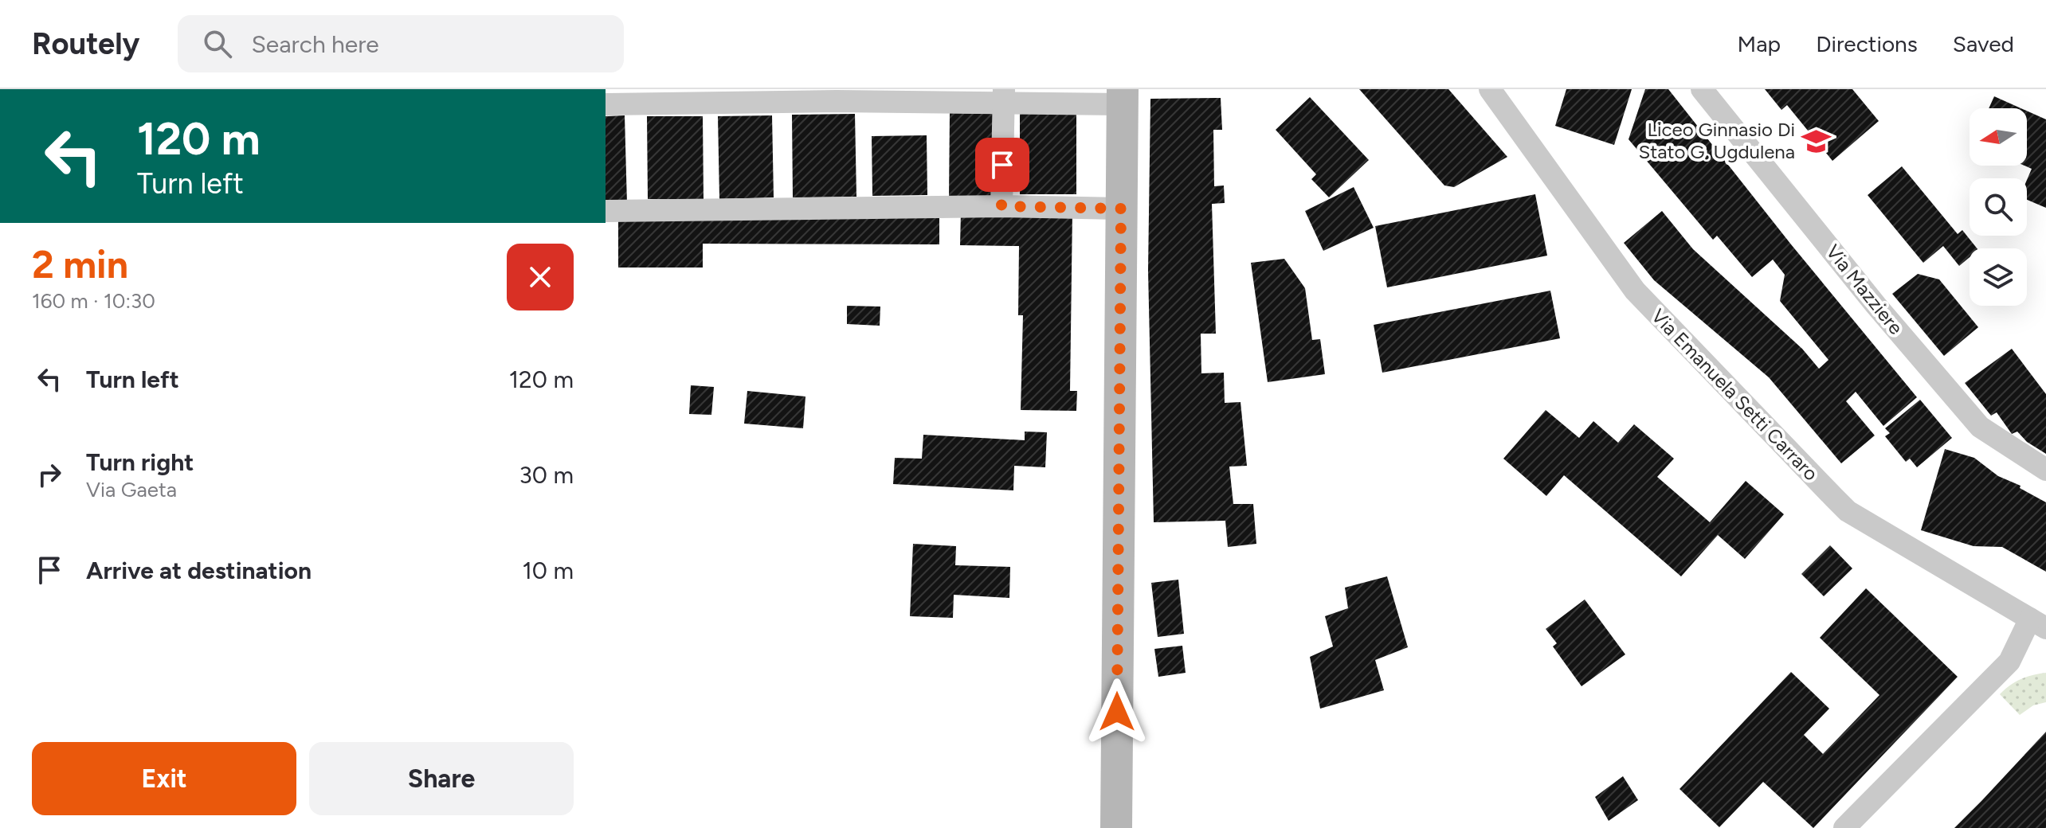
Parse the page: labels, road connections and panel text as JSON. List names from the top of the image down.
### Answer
{
  "streets": {
    "street": ["Via Mazziere", "Via Emanuela Setti Carraro"]
  },
  "places": {
    "school or university": ["Liceo Ginnasio Di Stato G. Ugdulena"]
  },
  "north": "left",
  "page": {
    "header": "Routely",
    "search": "Search here",
    "nav": ["Map", "Directions", "Saved"],
    "turn": ["120 m", "Turn left"],
    "heading": ["2 min", "160 m · 10:30"],
    "list": [
      {
        "name": "Turn left",
        "value": "120 m"
      },
      {
        "name": "Turn right",
        "note": "Via Gaeta",
        "value": "30 m"
      },
      {
        "name": "Arrive at destination",
        "value": "10 m"
      }
    ],
    "buttons": ["Exit", "Share"]
  }
}
